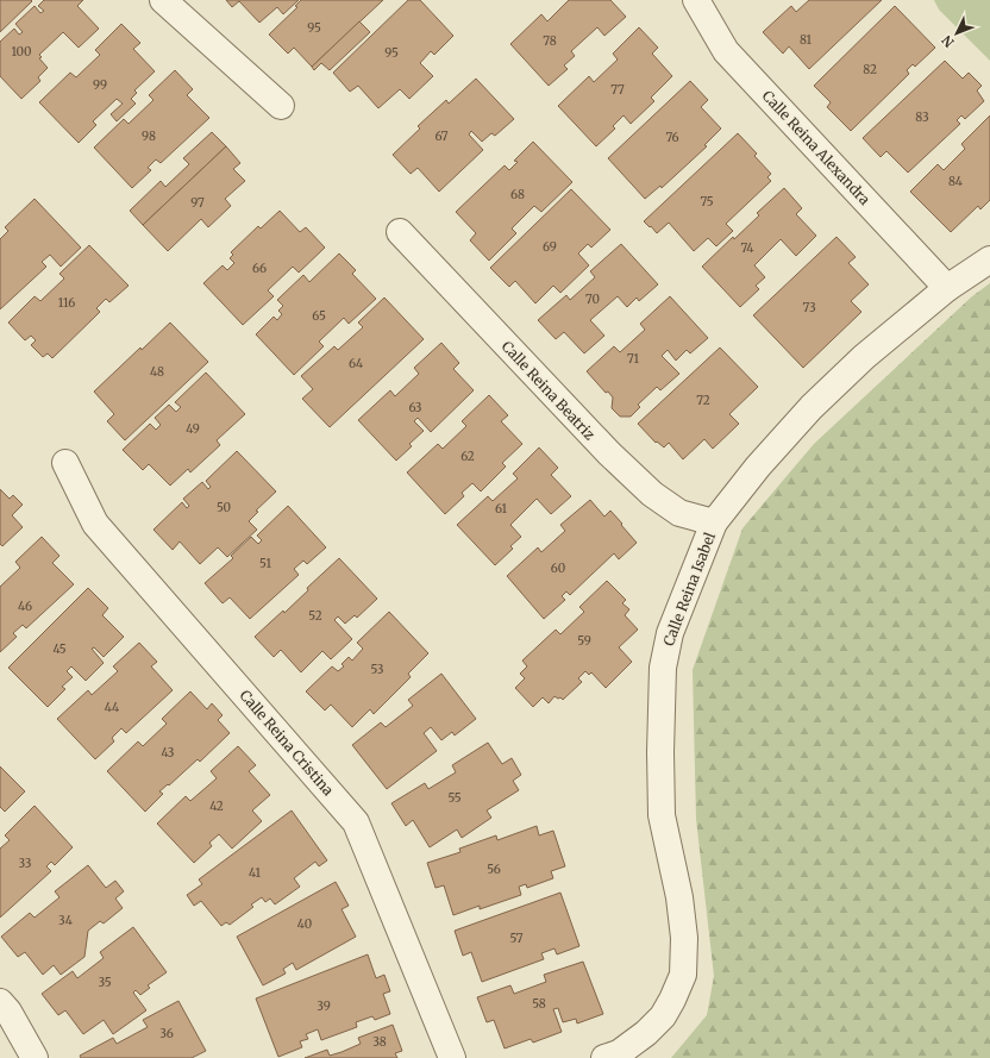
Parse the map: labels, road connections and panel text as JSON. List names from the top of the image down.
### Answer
{
  "streets": {
    "street": [
      "Calle Reina Alexandra",
      "Calle Reina Beatriz",
      "Calle Reina Isabel",
      "Calle Reina Cristina"
    ]
  },
  "crossings": [
    ["Calle Reina Alexandra", "Calle Reina Isabel"],
    ["Calle Reina Beatriz", "Calle Reina Isabel"]
  ],
  "house_numbers": [
    "95",
    "81",
    "78",
    "100",
    "95",
    "82",
    "99",
    "77",
    "83",
    "98",
    "67",
    "76",
    "84",
    "68",
    "75",
    "97",
    "69",
    "74",
    "66",
    "70",
    "116",
    "73",
    "65",
    "71",
    "64",
    "48",
    "72",
    "63",
    "49",
    "62",
    "50",
    "61",
    "51",
    "60",
    "46",
    "52",
    "59",
    "45",
    "53",
    "44",
    "43",
    "55",
    "42",
    "33",
    "56",
    "41",
    "34",
    "40",
    "57",
    "35",
    "58",
    "39",
    "36",
    "38"
  ],
  "north": "bottom left"
}
